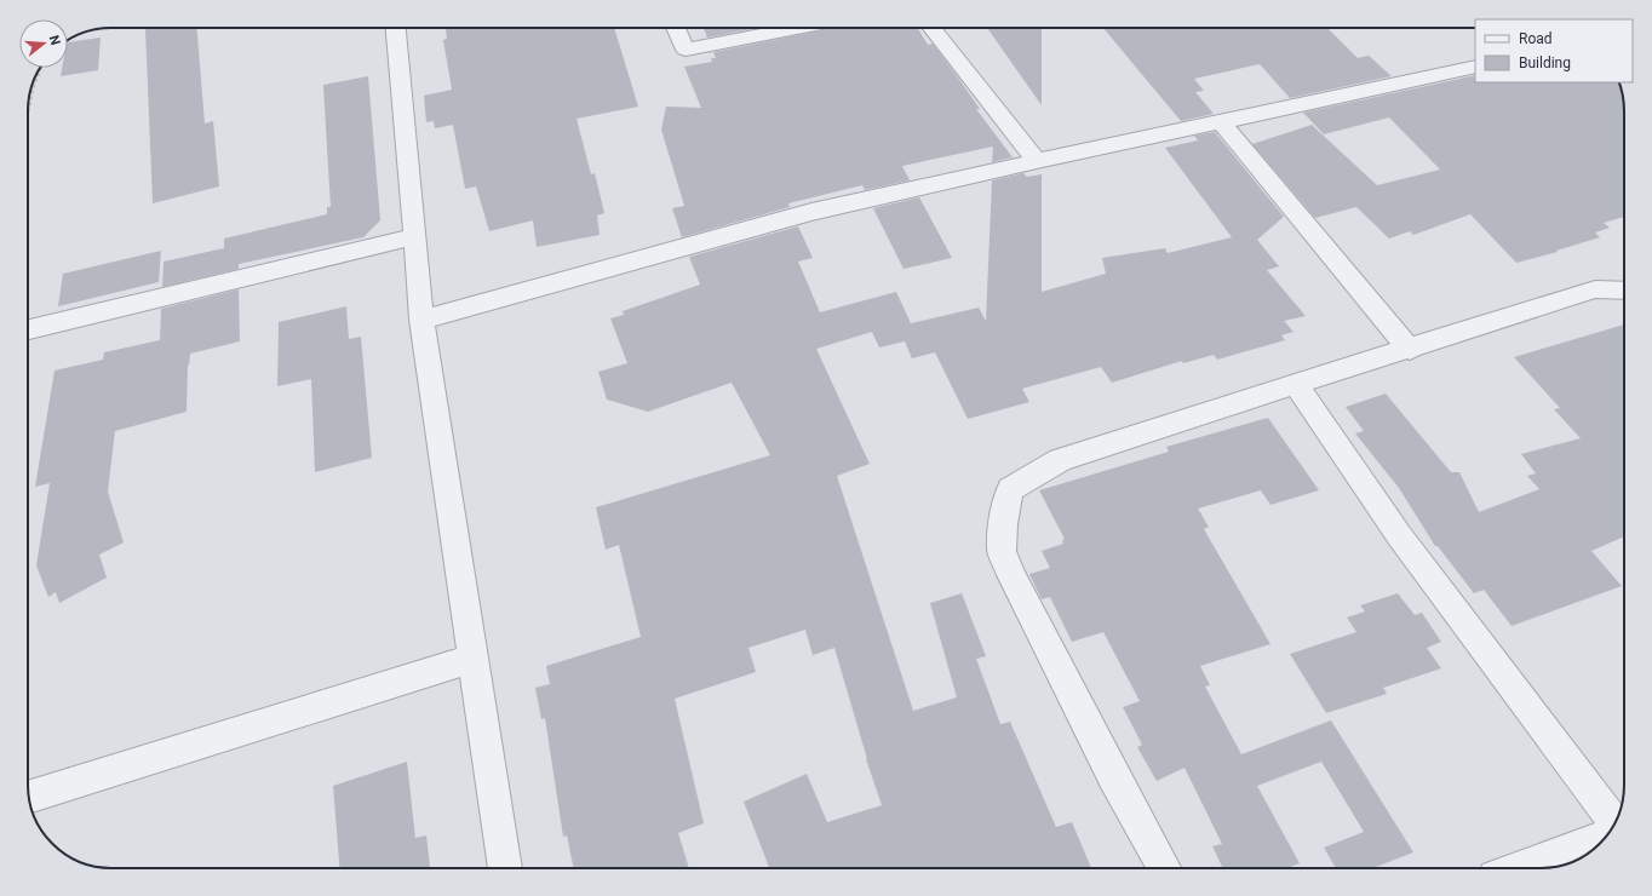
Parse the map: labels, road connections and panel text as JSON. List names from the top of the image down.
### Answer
{
  "legend": ["Road", "Building"],
  "north": "right"
}
